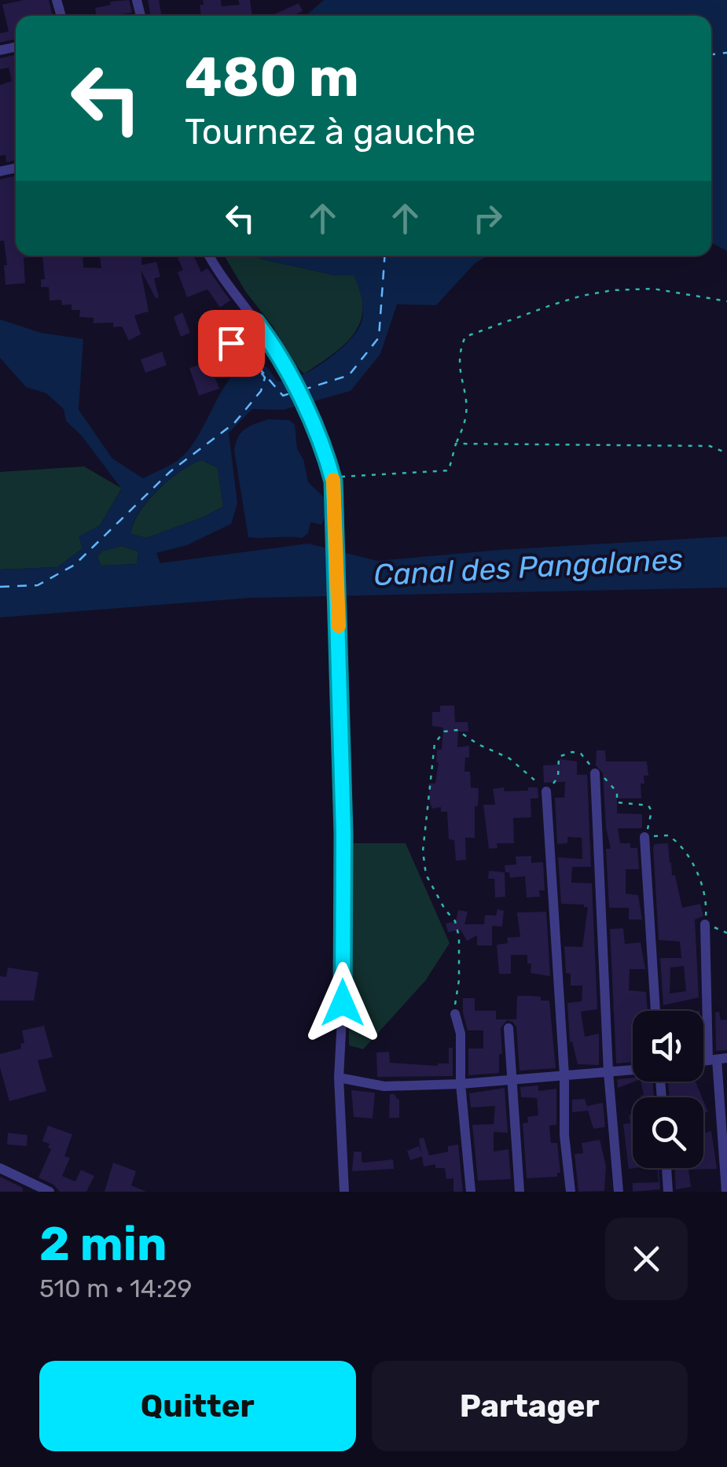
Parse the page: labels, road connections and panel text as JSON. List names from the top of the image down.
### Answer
{
  "water": ["Canal des Pangalanes"],
  "page": {
    "turn": ["480 m", "Tournez à gauche"],
    "heading": ["2 min", "510 m · 14:29"],
    "buttons": ["Quitter", "Partager"]
  }
}
